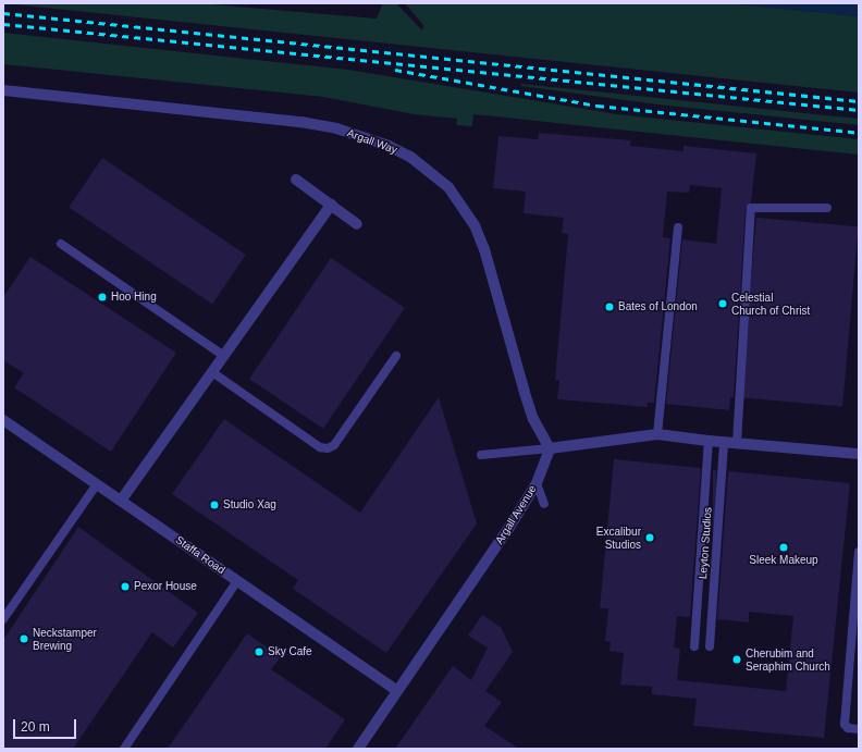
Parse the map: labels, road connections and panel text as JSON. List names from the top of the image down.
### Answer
{
  "streets": {
    "street": ["Argall Way", "Argall Avenue", "Staffa Road"],
    "lane": ["Leyton Studios"]
  },
  "crossings": [
    ["Argall Way", "Argall Avenue"],
    ["Argall Avenue", "Staffa Road"]
  ],
  "places": [
    "Hoo Hing",
    "Celestial Church of Christ",
    "Bates of London",
    "Studio Xag",
    "Excalibur Studios",
    "Sleek Makeup",
    "Pexor House",
    "Neckstamper Brewing",
    "Sky Cafe",
    "Cherubim and Seraphim Church"
  ],
  "scale_bar": "20 m"
}
